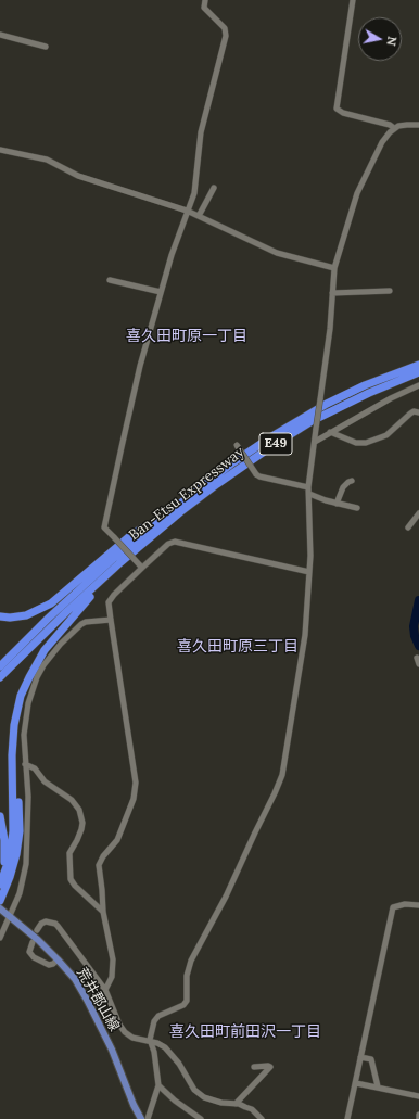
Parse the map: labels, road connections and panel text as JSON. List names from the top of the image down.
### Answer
{
  "streets": {
    "highway": ["E49", "Ban-Etsu Expressway"],
    "main road": ["荒井郡山線"]
  },
  "districts": ["喜久田町原一丁目", "喜久田町原三丁目", "喜久田町前田沢一丁目"],
  "north": "right"
}
